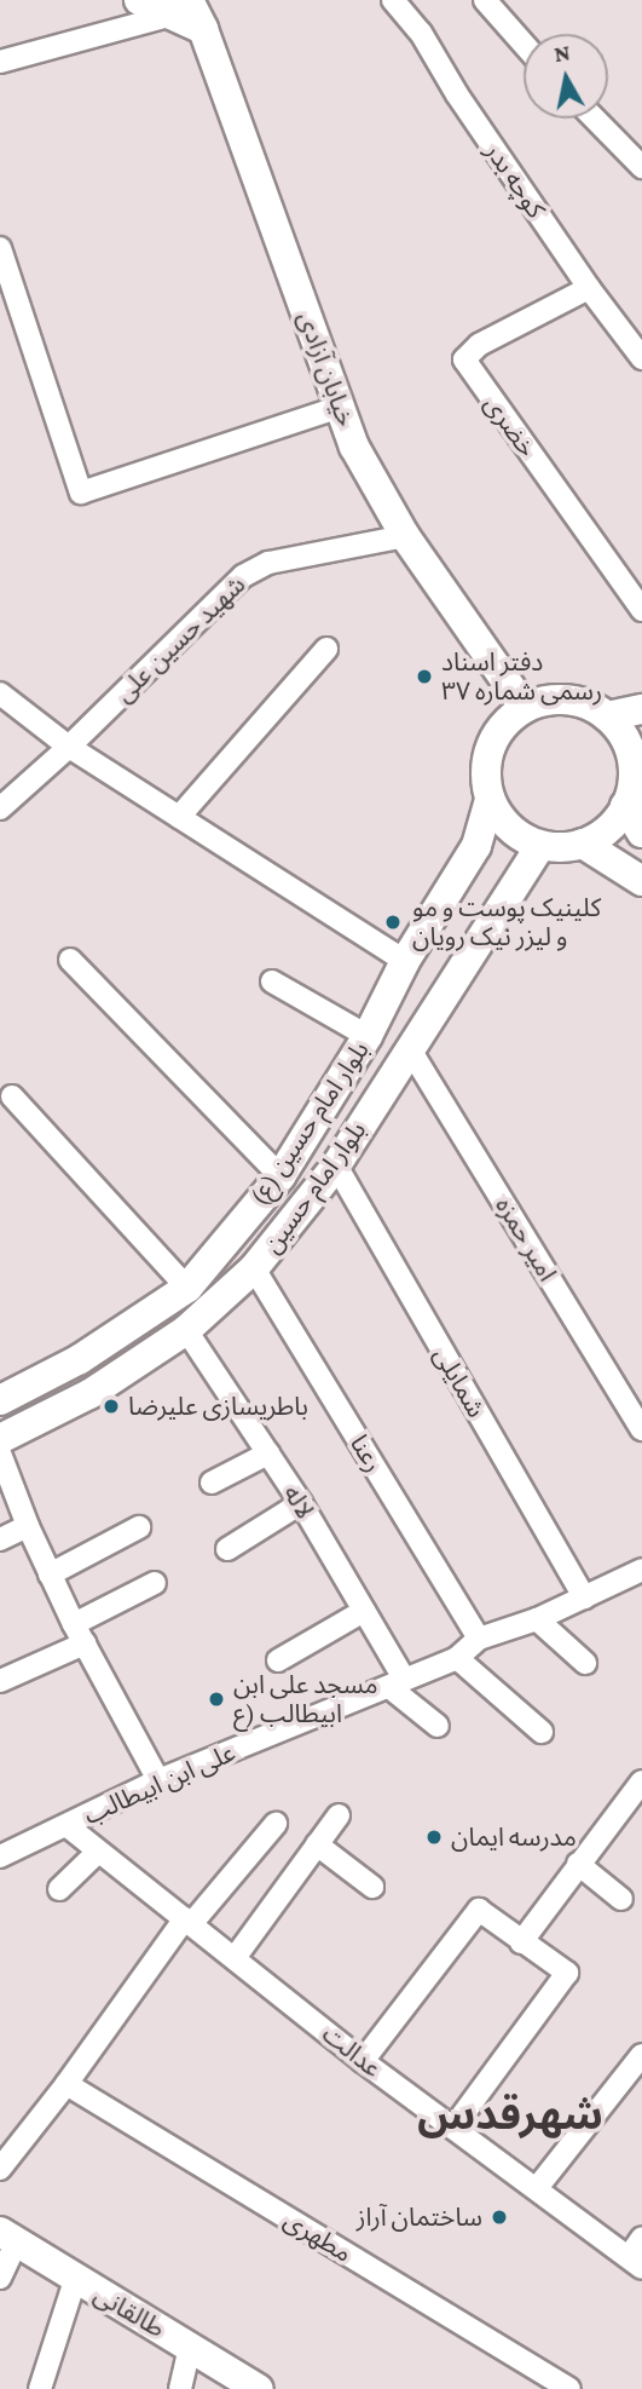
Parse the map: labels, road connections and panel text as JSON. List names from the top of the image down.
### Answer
{
  "streets": {
    "main road": [
      "خیابان آزادی",
      "بلوار امام حسین (ع)",
      "بلوار امام حسین",
      "طالقانی"
    ],
    "street": [
      "کوچه بدر",
      "خضری",
      "شهید حسین علی",
      "امیر حمزه",
      "شمایلی",
      "رعنا",
      "لاله",
      "علی ابن ابیطالب",
      "عدالت",
      "مطهری"
    ]
  },
  "crossings": [
    ["کوچه بدر", "خضری"],
    ["خیابان آزادی", "شهید حسین علی"],
    ["خیابان آزادی", "بلوار امام حسین (ع)"],
    ["خیابان آزادی", "بلوار امام حسین"],
    ["بلوار امام حسین (ع)", "بلوار امام حسین"],
    ["بلوار امام حسین", "امیر حمزه"],
    ["بلوار امام حسین", "شمایلی"],
    ["بلوار امام حسین", "رعنا"],
    ["بلوار امام حسین", "لاله"],
    ["شمایلی", "علی ابن ابیطالب"],
    ["رعنا", "علی ابن ابیطالب"],
    ["لاله", "علی ابن ابیطالب"],
    ["علی ابن ابیطالب", "عدالت"]
  ],
  "districts": ["شهرقدس"],
  "places": [
    "دفتر اسناد رسمی شماره ۳۷",
    "کلینیک پوست و مو و لیزر نیک رویان",
    "باطریسازی علیرضا",
    "مسجد علی ابن ابیطالب (ع",
    "مدرسه ایمان",
    "ساختمان آراز"
  ],
  "north": "top"
}
